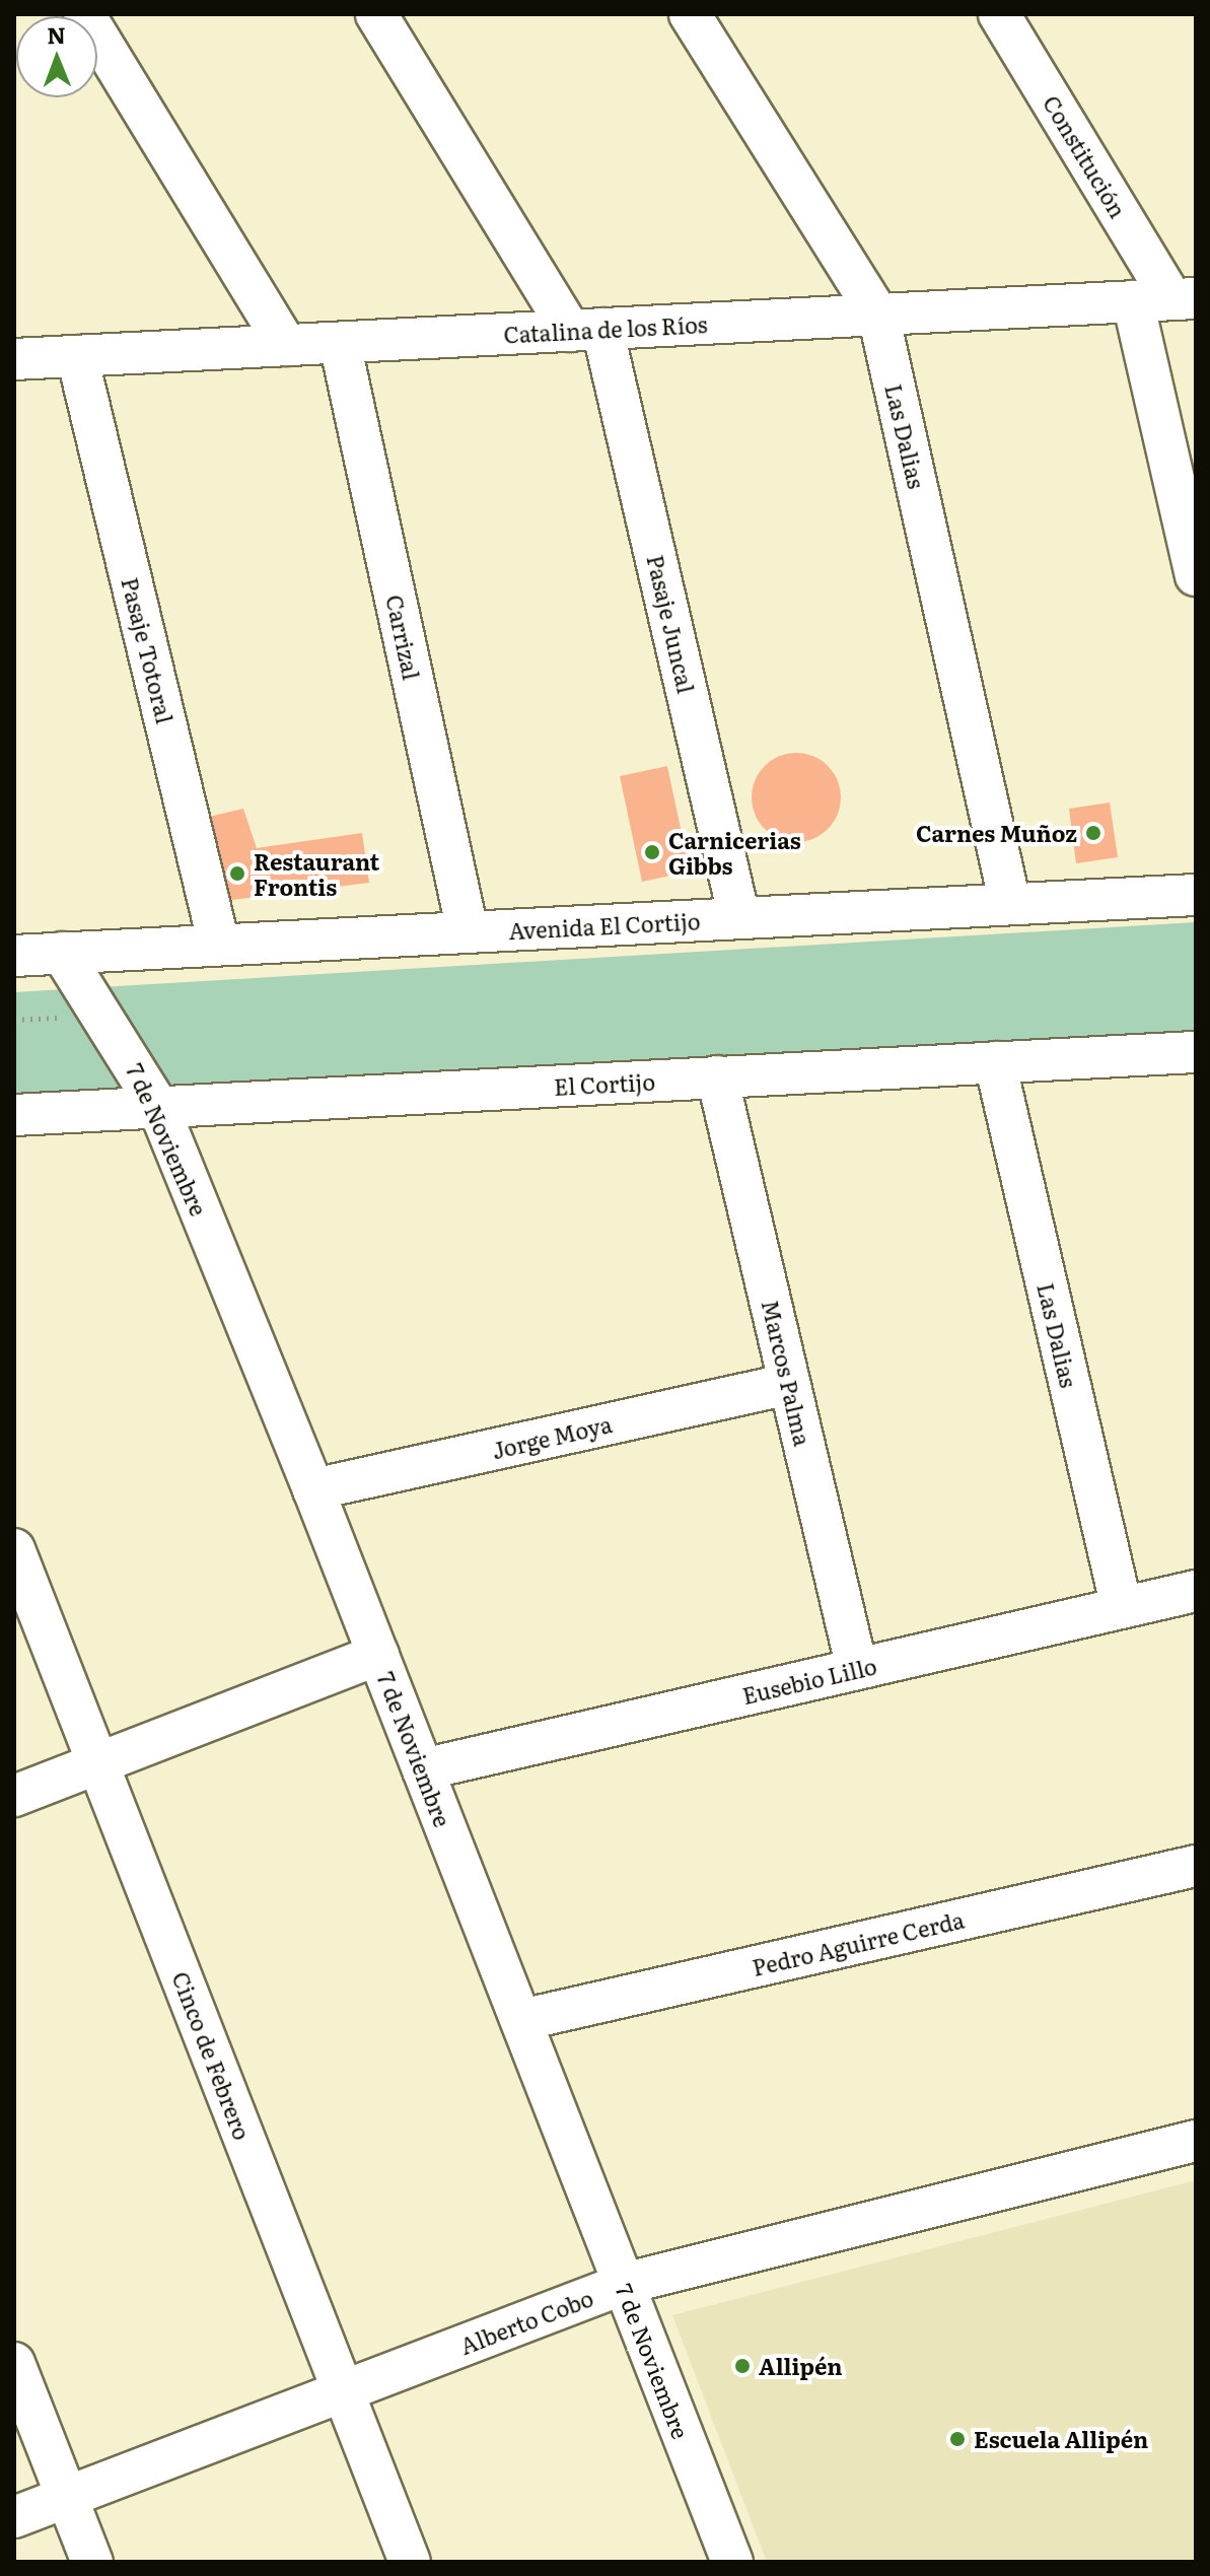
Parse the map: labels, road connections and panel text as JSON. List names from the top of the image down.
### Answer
{
  "streets": {
    "street": [
      "Constitución",
      "Catalina de los Ríos",
      "Las Dalias",
      "Pasaje Juncal",
      "Carrizal",
      "Pasaje Totoral",
      "Avenida El Cortijo",
      "El Cortijo",
      "7 de Noviembre",
      "Marcos Palma",
      "Jorge Moya",
      "Eusebio Lillo",
      "Pedro Aguirre Cerda",
      "Cinco de Febrero",
      "Alberto Cobo"
    ]
  },
  "crossings": [
    ["Constitución", "Catalina de los Ríos"],
    ["Catalina de los Ríos", "Las Dalias"],
    ["Catalina de los Ríos", "Pasaje Juncal"],
    ["Catalina de los Ríos", "Carrizal"],
    ["Catalina de los Ríos", "Pasaje Totoral"],
    ["Las Dalias", "Avenida El Cortijo"],
    ["Las Dalias", "El Cortijo"],
    ["Las Dalias", "Eusebio Lillo"],
    ["Pasaje Juncal", "Avenida El Cortijo"],
    ["Carrizal", "Avenida El Cortijo"],
    ["Pasaje Totoral", "Avenida El Cortijo"],
    ["Avenida El Cortijo", "7 de Noviembre"],
    ["El Cortijo", "7 de Noviembre"],
    ["El Cortijo", "Marcos Palma"],
    ["7 de Noviembre", "Jorge Moya"],
    ["7 de Noviembre", "Eusebio Lillo"],
    ["7 de Noviembre", "Pedro Aguirre Cerda"],
    ["7 de Noviembre", "Alberto Cobo"],
    ["Marcos Palma", "Jorge Moya"],
    ["Marcos Palma", "Eusebio Lillo"],
    ["Cinco de Febrero", "Alberto Cobo"]
  ],
  "places": [
    "Carnes Muñoz",
    "Carnicerias Gibbs",
    "Restaurant Frontis",
    "Allipén",
    "Escuela Allipén"
  ],
  "north": "top"
}
